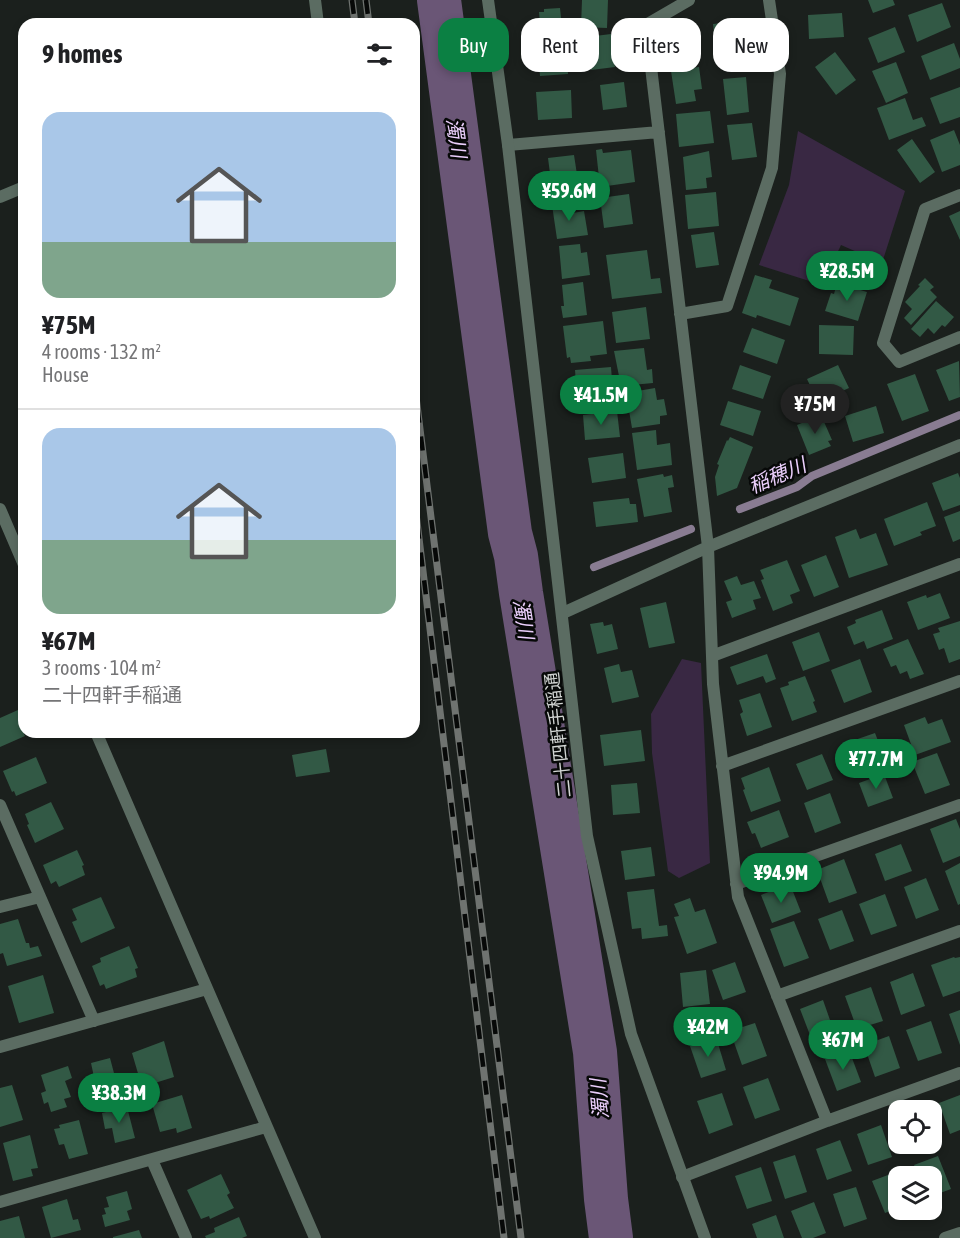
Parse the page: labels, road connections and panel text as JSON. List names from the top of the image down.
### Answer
{
  "streets": {
    "street": ["二十四軒手稲通"]
  },
  "water": ["濁川", "稲穂川"],
  "page": {
    "chip": [
      "Buy",
      "Rent",
      "Filters",
      "New"
    ],
    "heading": "9 homes",
    "list": [
      {
        "name": "¥75M",
        "note": "4 rooms · 132 m² · House"
      },
      {
        "name": "¥67M",
        "note": "3 rooms · 104 m² · 二十四軒手稲通"
      }
    ],
    "price": [
      "¥59.6M",
      "¥28.5M",
      "¥41.5M",
      "¥75M",
      "¥77.7M",
      "¥94.9M",
      "¥42M",
      "¥67M",
      "¥38.3M"
    ]
  }
}
